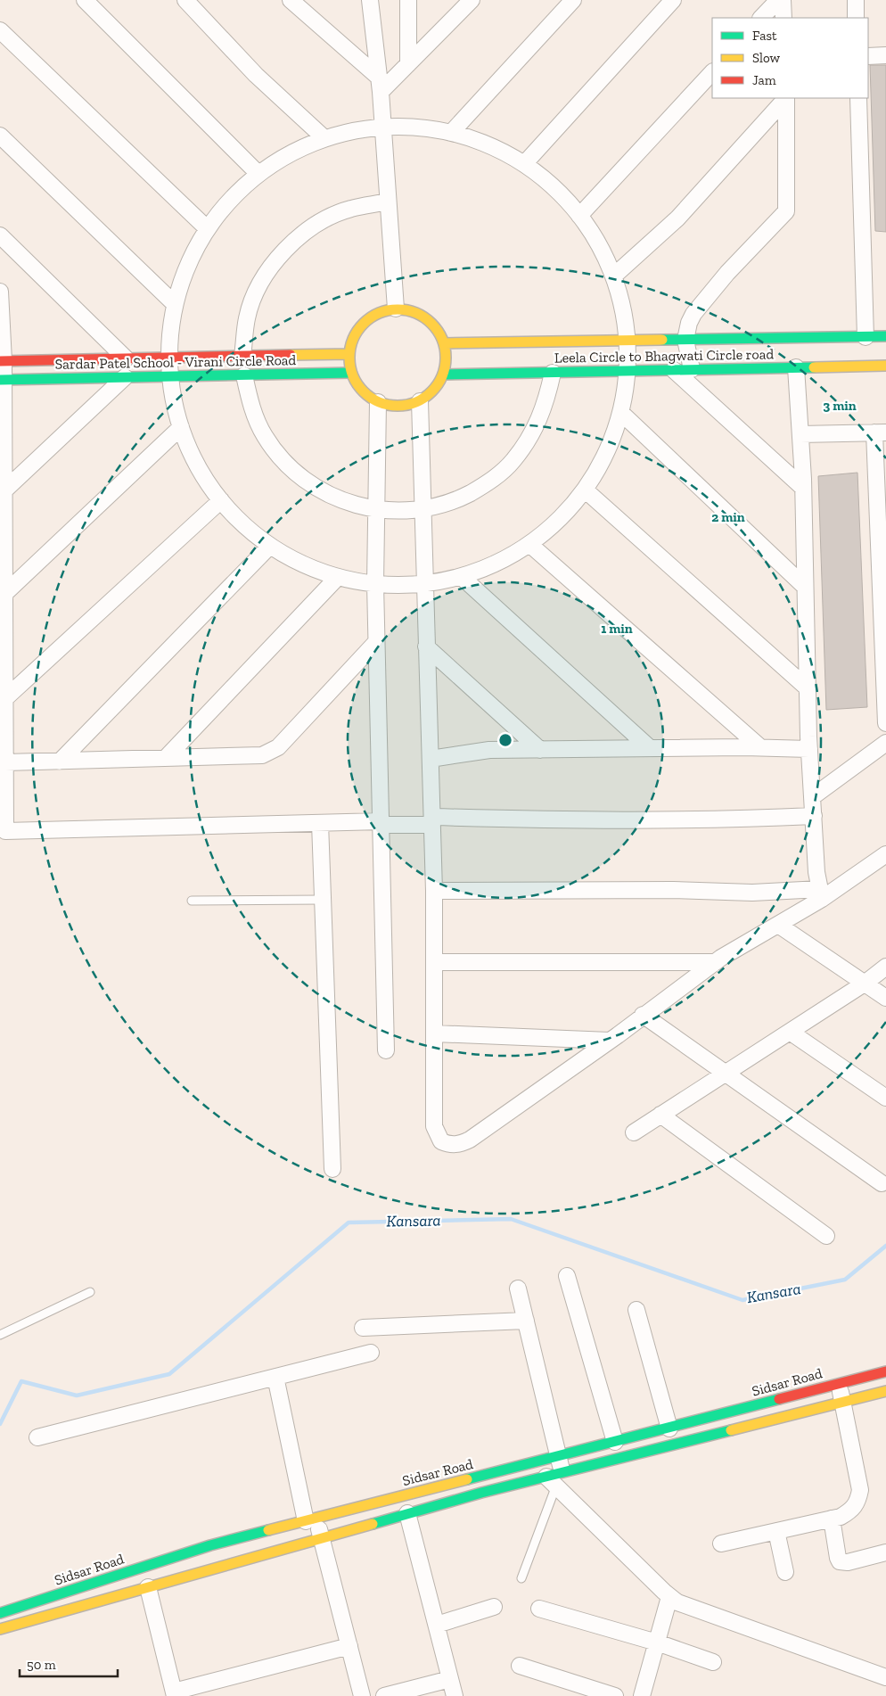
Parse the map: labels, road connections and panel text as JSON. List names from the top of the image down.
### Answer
{
  "streets": {
    "street": ["Leela Circle to Bhagwati Circle road", "Sardar Patel School - Virani Circle Road", "Sidsar Road"]
  },
  "crossings": [
    ["Leela Circle to Bhagwati Circle road", "Sardar Patel School - Virani Circle Road"]
  ],
  "water": ["Kansara"],
  "legend": ["Fast", "Slow", "Jam"],
  "scale_bar": "50 m",
  "rings": ["3 min", "2 min", "1 min"]
}
